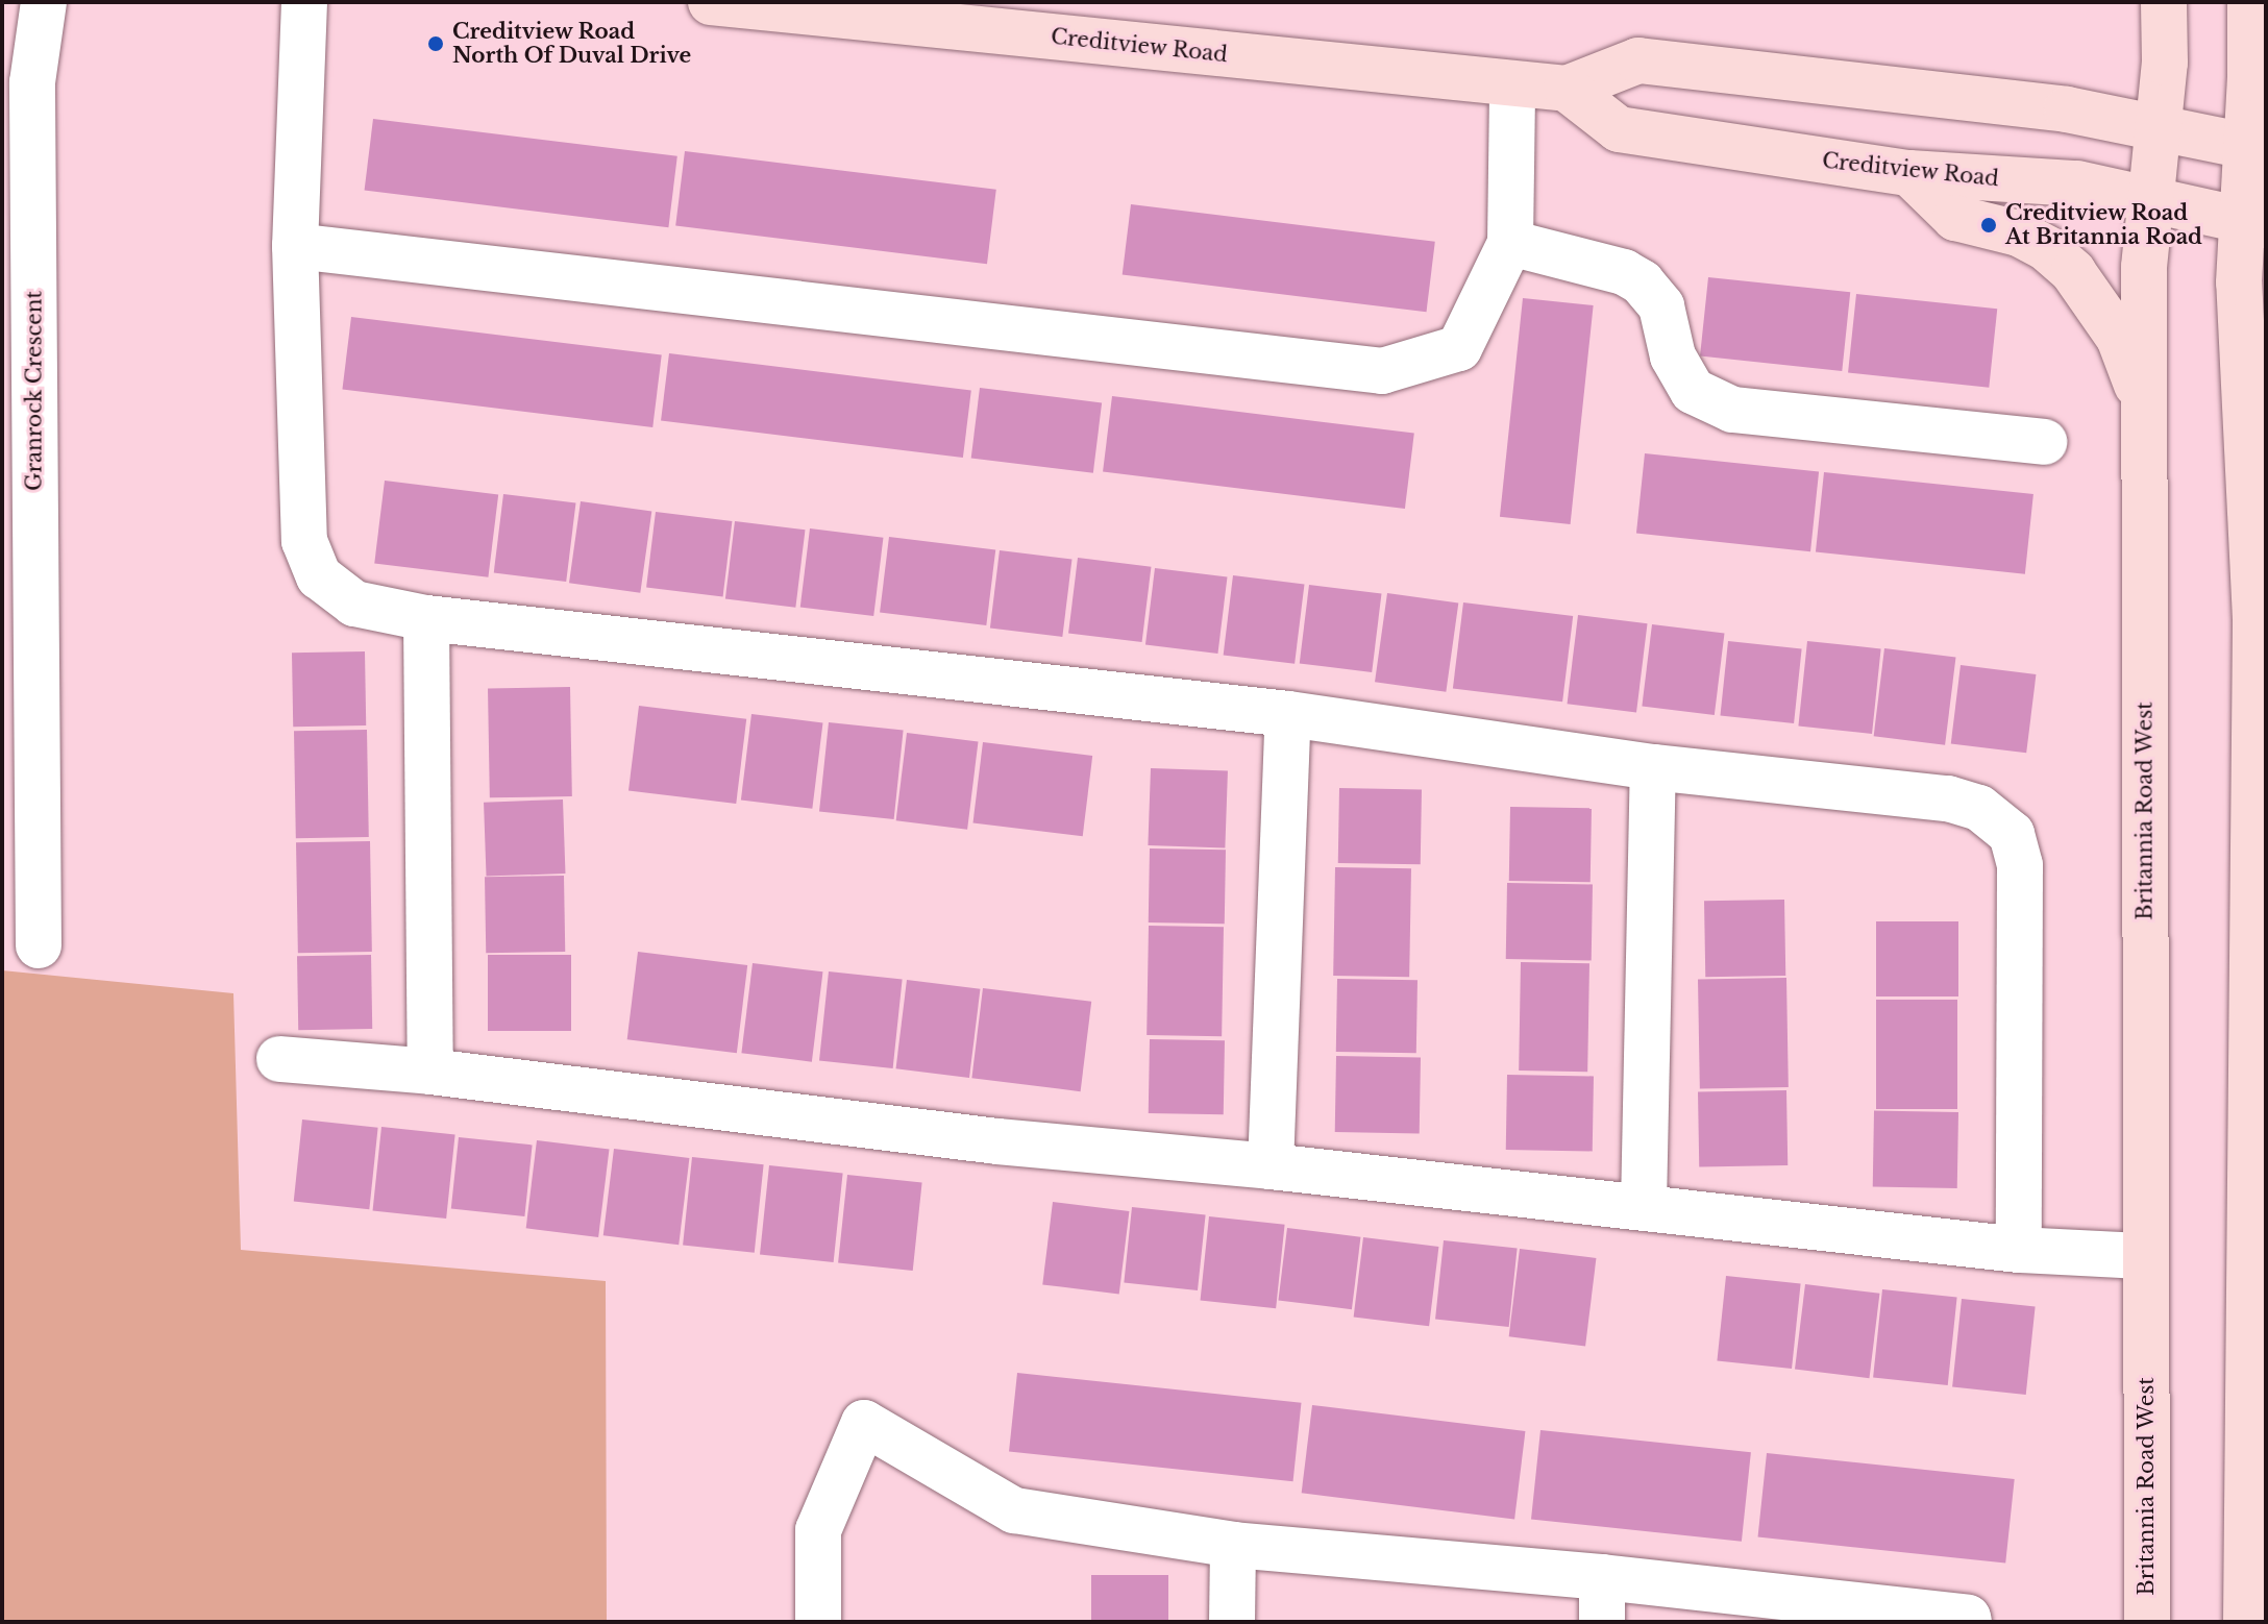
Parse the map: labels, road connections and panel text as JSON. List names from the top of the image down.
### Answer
{
  "streets": {
    "main road": ["Creditview Road", "Britannia Road West"],
    "street": ["Granrock Crescent"]
  },
  "crossings": [
    ["Creditview Road", "Britannia Road West"]
  ],
  "places": ["Creditview Road North Of Duval Drive", "Creditview Road At Britannia Road"]
}
